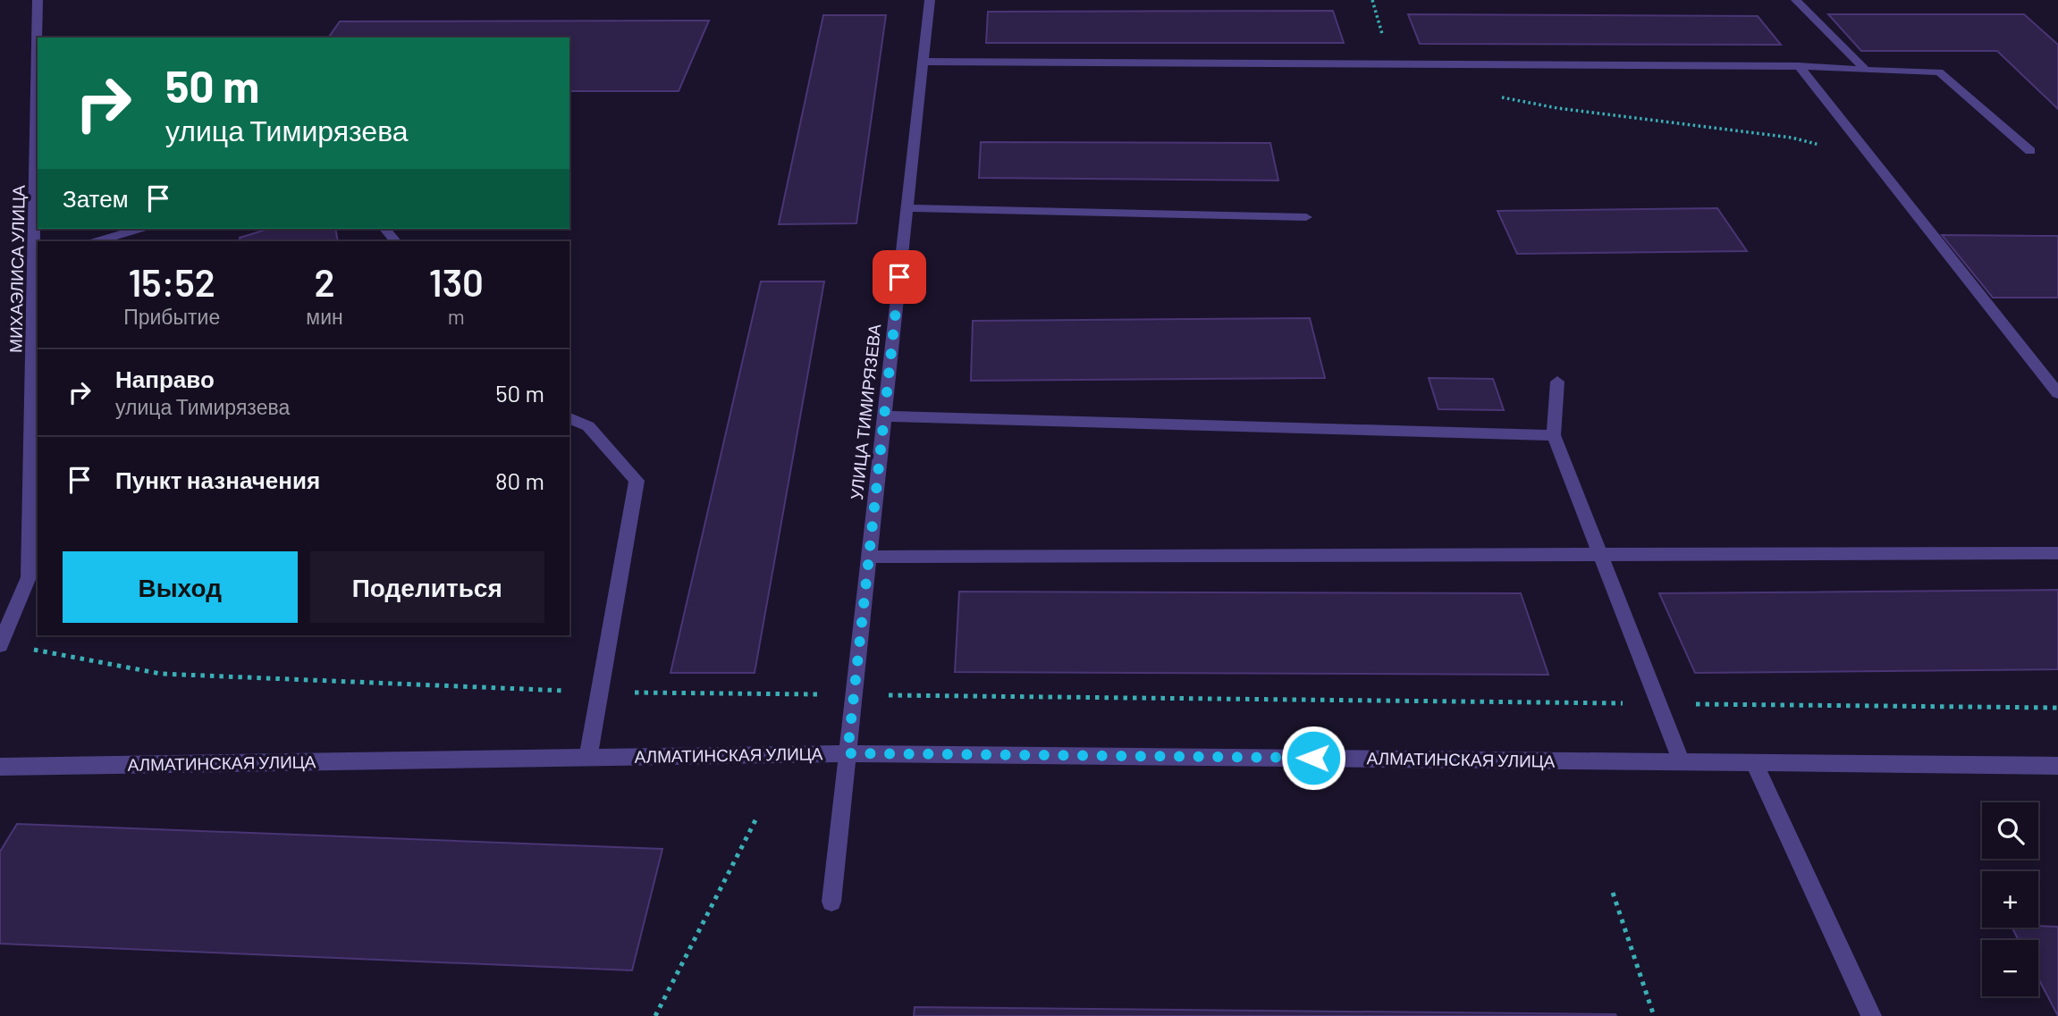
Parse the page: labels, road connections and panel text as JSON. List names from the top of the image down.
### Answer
{
  "streets": {
    "street": ["МИХАЭЛИСА УЛИЦА", "УЛИЦА ТИМИРЯЗЕВА", "АЛМАТИНСКАЯ УЛИЦА"]
  },
  "crossings": [
    ["УЛИЦА ТИМИРЯЗЕВА", "АЛМАТИНСКАЯ УЛИЦА"]
  ],
  "page": {
    "turn": ["50 m", "улица Тимирязева"],
    "then": "Затем",
    "eta": [
      "15:52",
      "Прибытие",
      "2",
      "мин",
      "130",
      "m"
    ],
    "list": [
      {
        "name": "Направо",
        "note": "улица Тимирязева",
        "value": "50 m"
      },
      {
        "name": "Пункт назначения",
        "value": "80 m"
      }
    ],
    "buttons": ["Выход", "Поделиться"],
    "map_buttons": ["+", "−"]
  }
}
